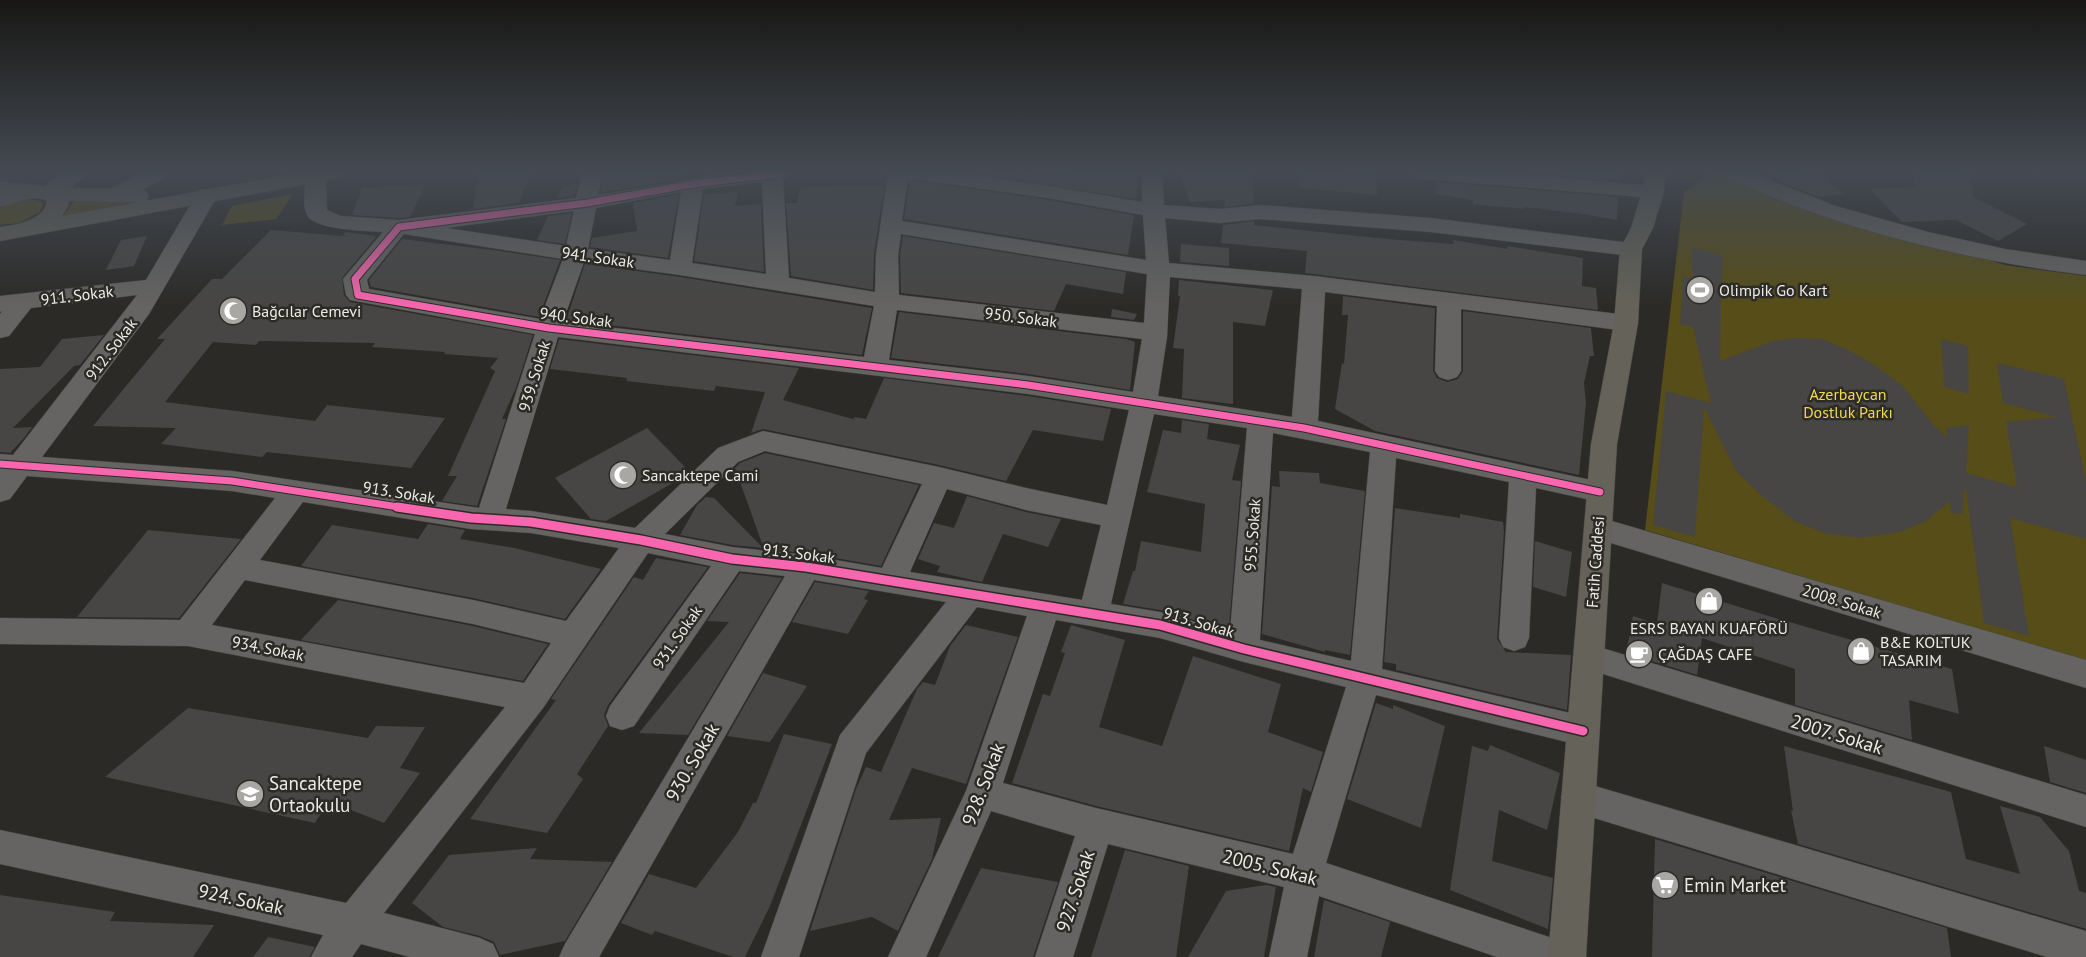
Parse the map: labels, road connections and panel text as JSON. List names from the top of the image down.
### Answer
{
  "streets": {
    "main road": ["Fatih Caddesi"],
    "street": [
      "941. Sokak",
      "911. Sokak",
      "940. Sokak",
      "950. Sokak",
      "912. Sokak",
      "939. Sokak",
      "913. Sokak",
      "955. Sokak",
      "2008. Sokak",
      "931. Sokak",
      "934. Sokak",
      "2007. Sokak",
      "930. Sokak",
      "928. Sokak",
      "2005. Sokak",
      "927. Sokak",
      "924. Sokak"
    ]
  },
  "crossings": [
    ["941. Sokak", "940. Sokak"],
    ["941. Sokak", "950. Sokak"],
    ["941. Sokak", "939. Sokak"],
    ["911. Sokak", "912. Sokak"],
    ["940. Sokak", "939. Sokak"],
    ["940. Sokak", "955. Sokak"],
    ["940. Sokak", "Fatih Caddesi"],
    ["912. Sokak", "913. Sokak"],
    ["939. Sokak", "913. Sokak"],
    ["913. Sokak", "955. Sokak"],
    ["913. Sokak", "Fatih Caddesi"],
    ["913. Sokak", "931. Sokak"],
    ["913. Sokak", "930. Sokak"],
    ["913. Sokak", "928. Sokak"],
    ["Fatih Caddesi", "2008. Sokak"],
    ["Fatih Caddesi", "2007. Sokak"],
    ["928. Sokak", "2005. Sokak"],
    ["2005. Sokak", "927. Sokak"]
  ],
  "parks": ["Azerbaycan Dostluk Parkı"],
  "places": {
    "sports": ["Olimpik Go Kart"],
    "mosque": ["Bağcılar Cemevi", "Sancaktepe Cami"],
    "shop": ["ESRS BAYAN KUAFÖRÜ", "B&E KOLTUK TASARIM"],
    "cafe": ["ÇAĞDAŞ CAFE"],
    "school or university": ["Sancaktepe Ortaokulu"],
    "supermarket": ["Emin Market"]
  }
}
